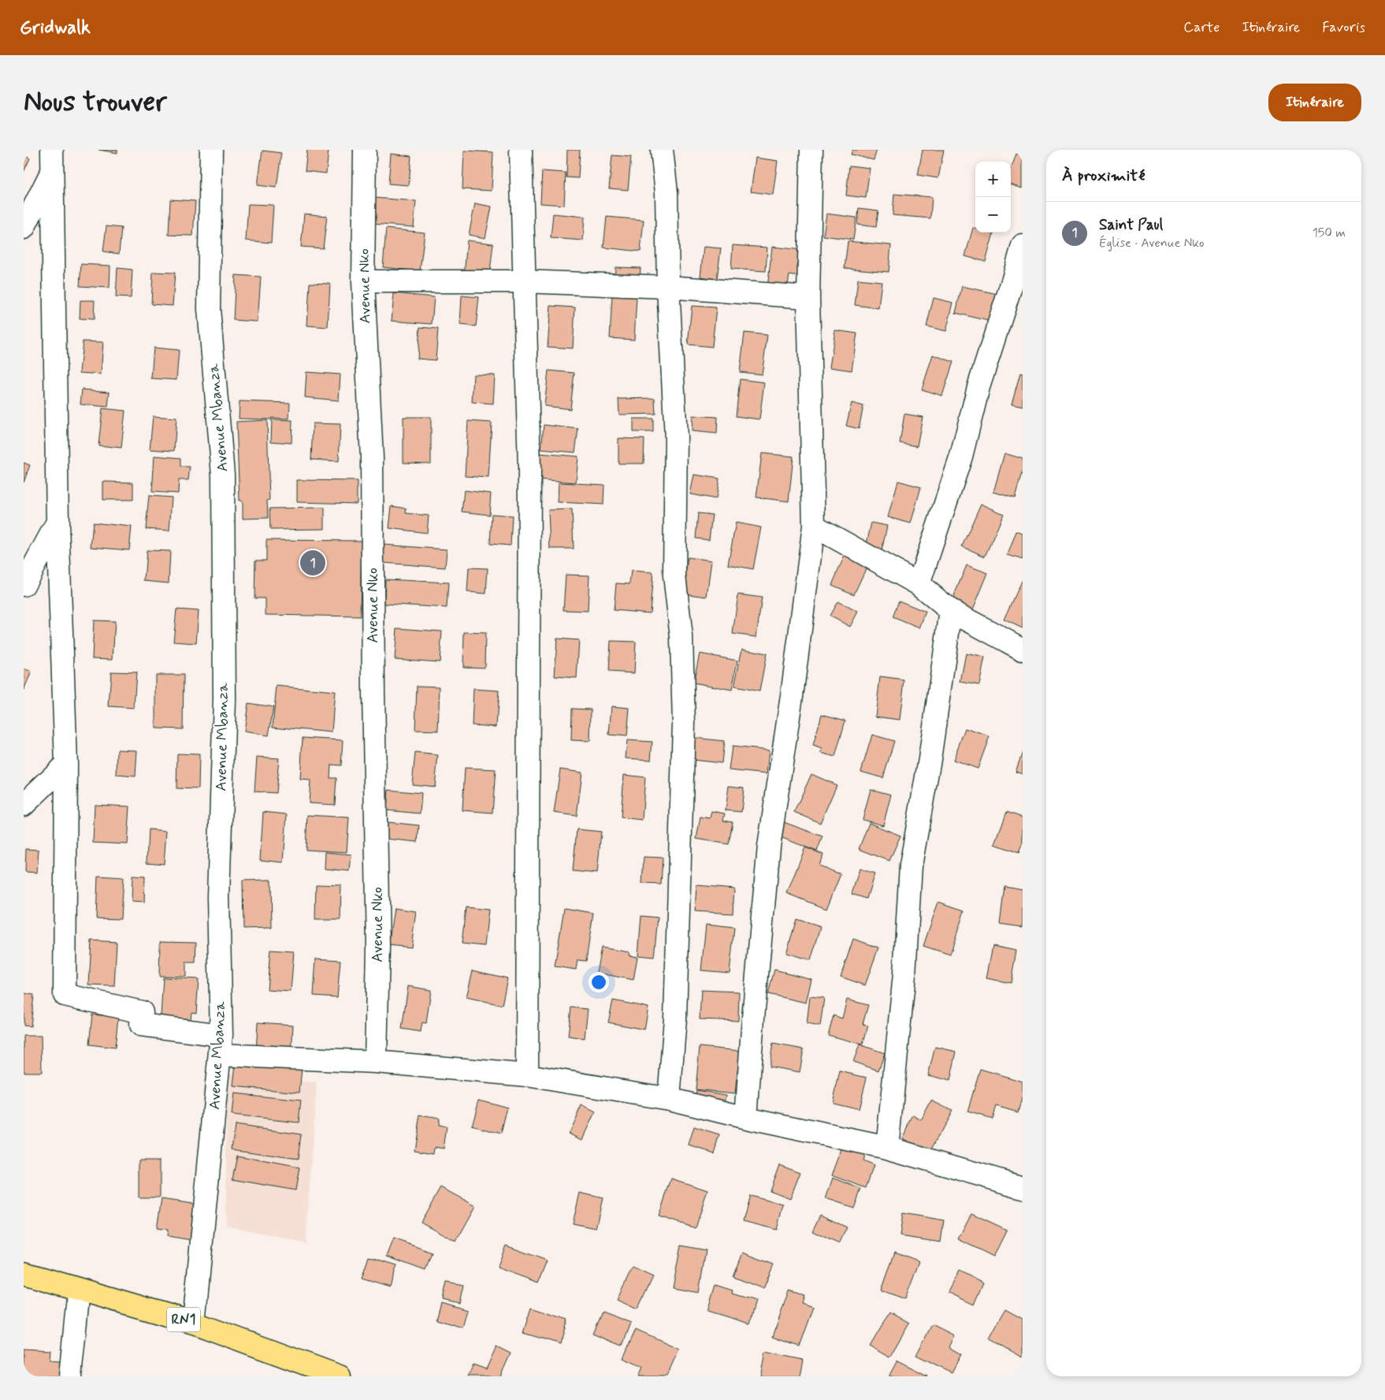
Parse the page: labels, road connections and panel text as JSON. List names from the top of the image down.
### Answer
{
  "streets": {
    "highway": ["RN1"],
    "street": ["Avenue Nko", "Avenue Mbanza"]
  },
  "crossings": [
    ["Avenue Mbanza", "RN1"]
  ],
  "page": {
    "header": "Gridwalk",
    "nav": ["Carte", "Itinéraire", "Favoris"],
    "buttons": "Itinéraire",
    "title": "Nous trouver",
    "heading": "À proximité",
    "map_buttons": ["+", "−"],
    "list": [
      {
        "mark": "1",
        "name": "Saint Paul",
        "note": "Église · Avenue Nko",
        "value": "150 m"
      }
    ],
    "pins": "1"
  }
}
